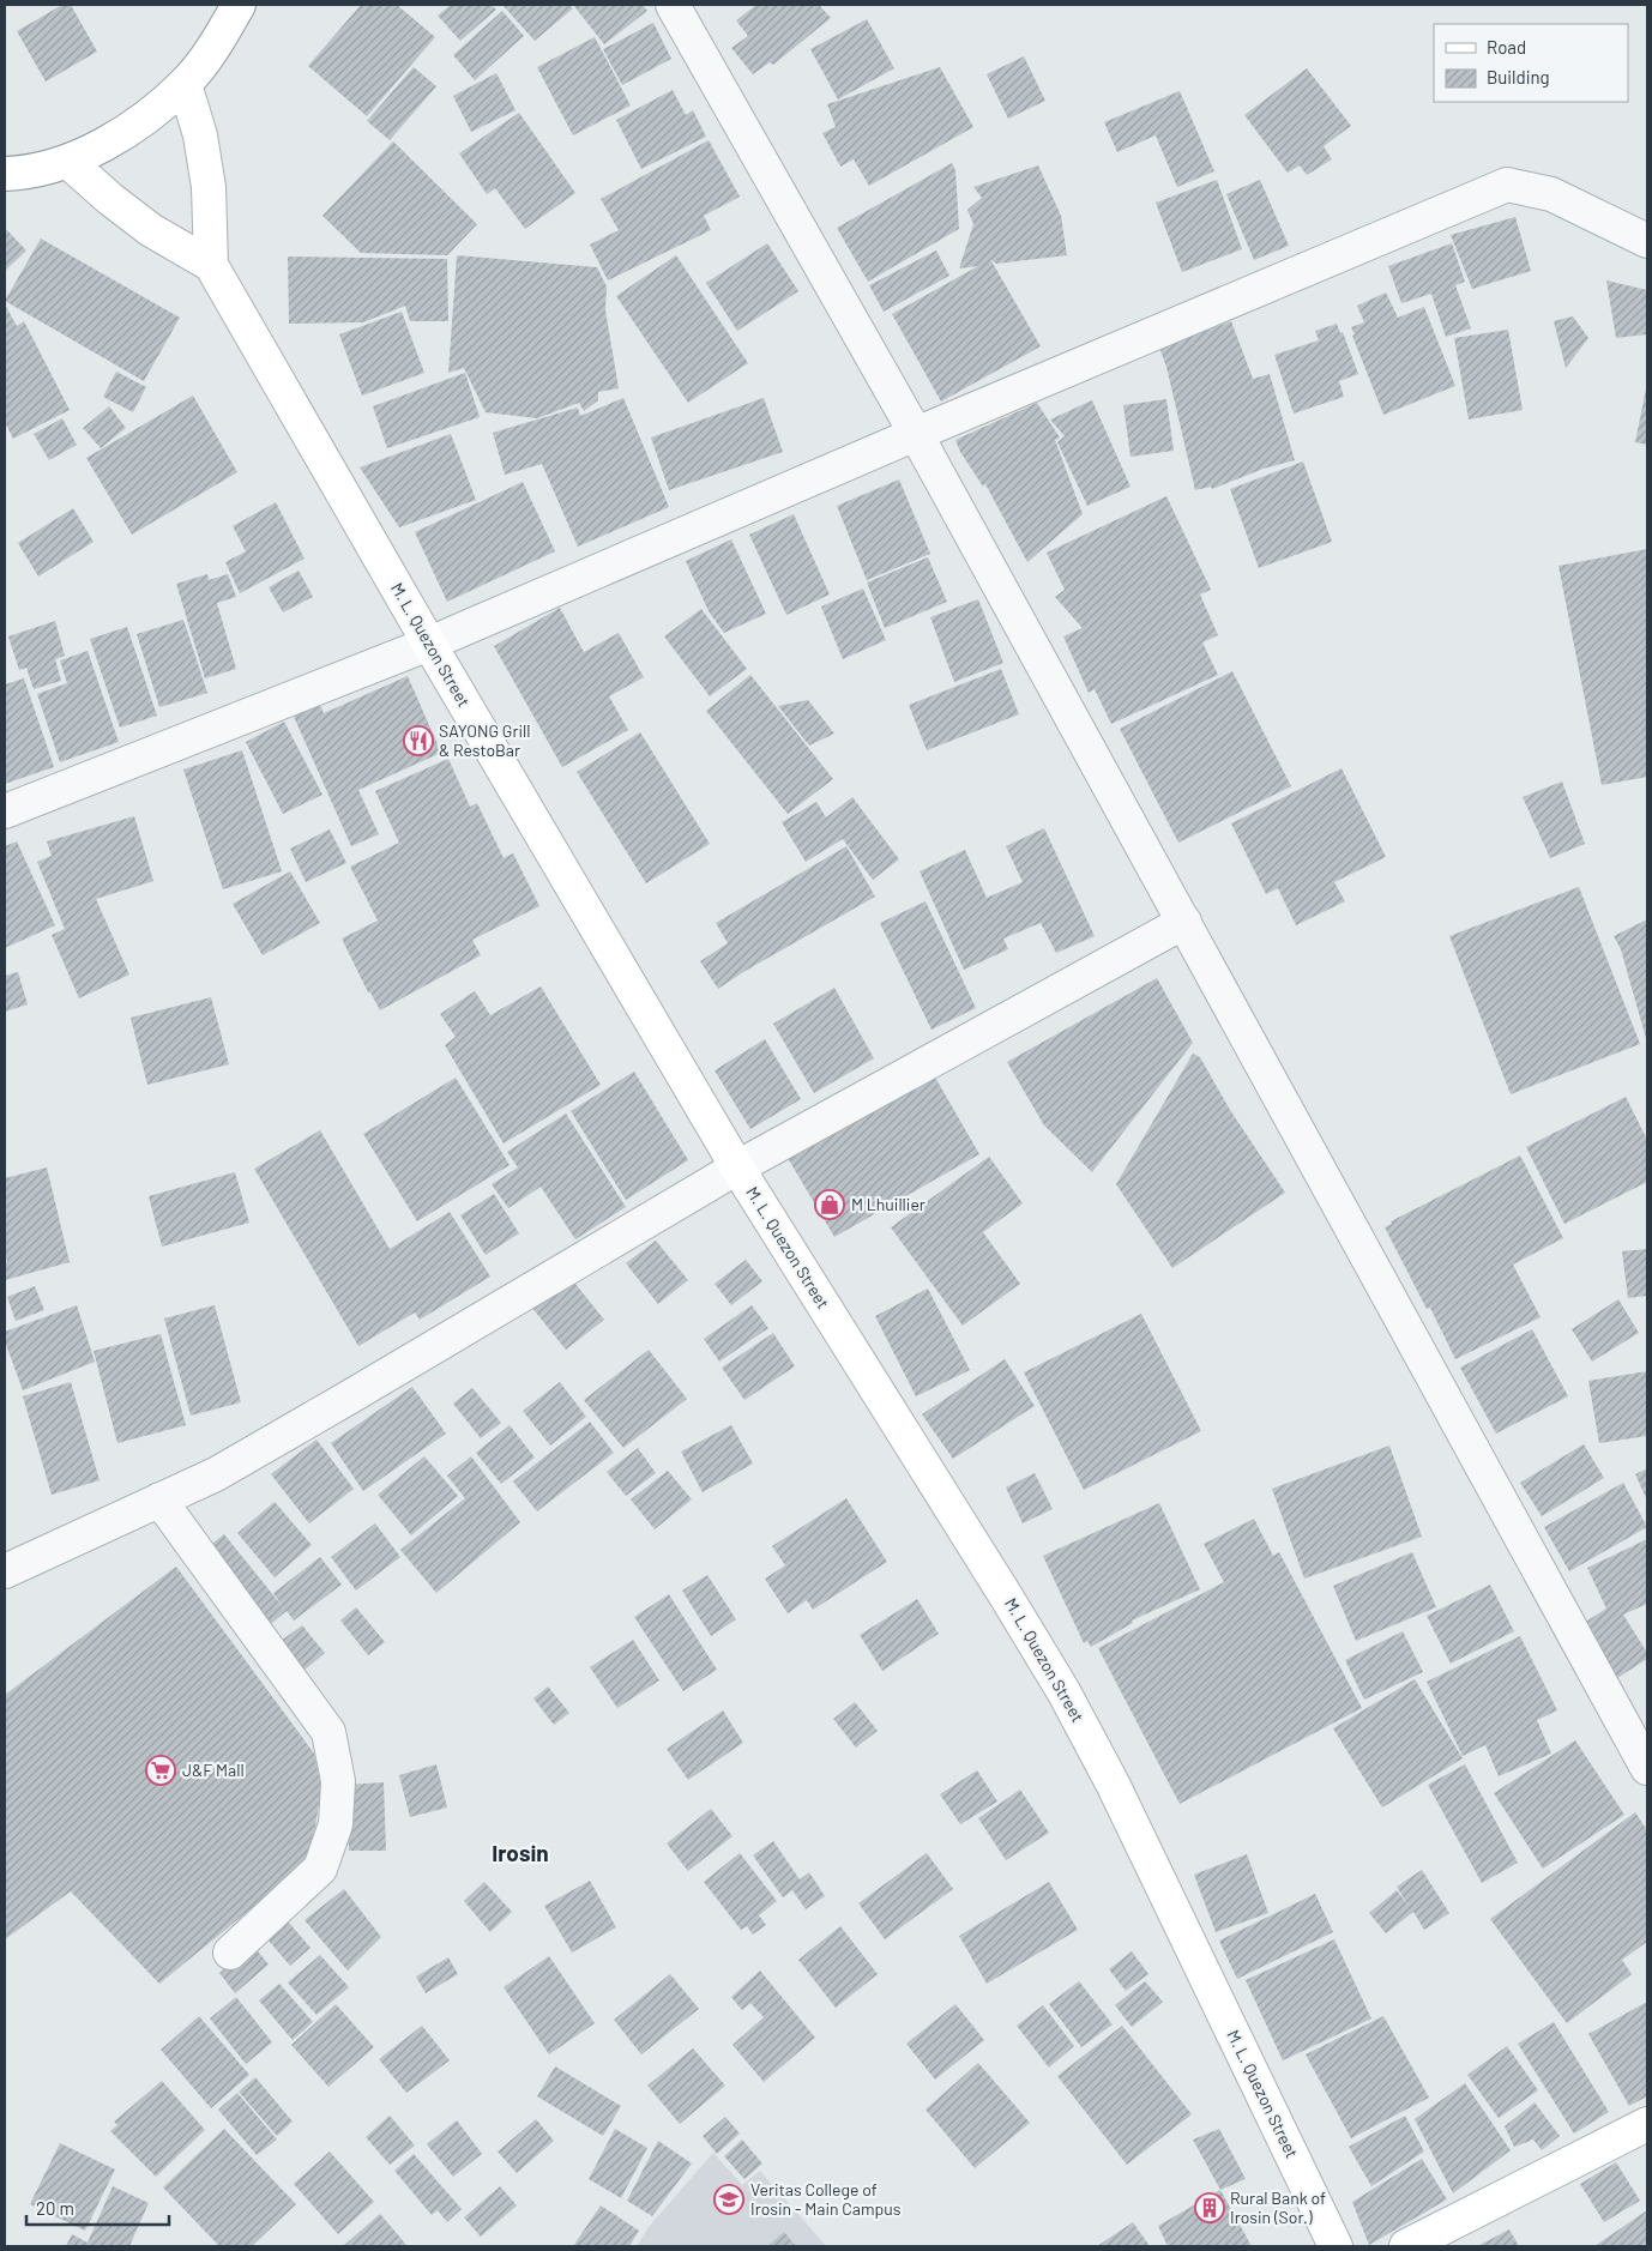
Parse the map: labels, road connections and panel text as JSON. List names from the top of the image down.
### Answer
{
  "streets": {
    "main road": ["M. L. Quezon Street"]
  },
  "districts": ["Irosin"],
  "places": {
    "restaurant": ["SAYONG Grill & RestoBar"],
    "shop": ["M Lhuillier"],
    "supermarket": ["J&F Mall"],
    "school or university": ["Veritas College of Irosin - Main Campus"],
    "building": ["Rural Bank of Irosin (Sor.)"]
  },
  "legend": ["Road", "Building"],
  "scale_bar": "20 m"
}
